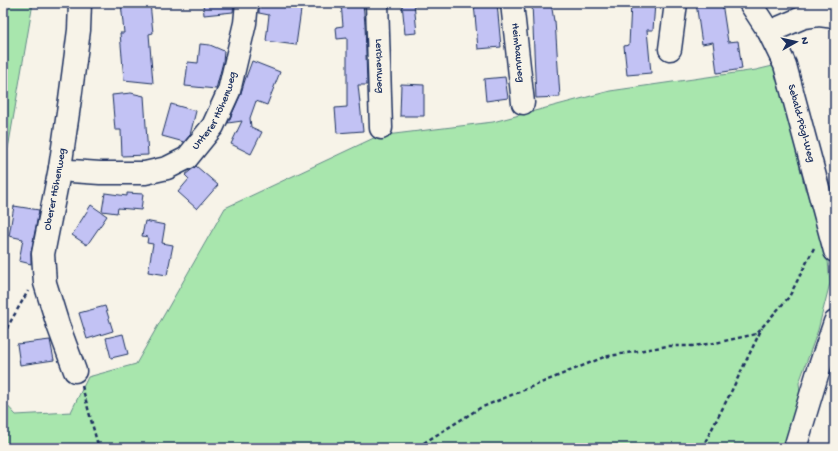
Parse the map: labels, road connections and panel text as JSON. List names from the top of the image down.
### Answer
{
  "streets": {
    "street": [
      "Heimbauweg",
      "Lerchenweg",
      "Unterer Höhenweg",
      "Sebald-Pögl-Weg",
      "Oberer Höhenweg"
    ]
  },
  "crossings": [
    ["Unterer Höhenweg", "Oberer Höhenweg"]
  ],
  "north": "right"
}
